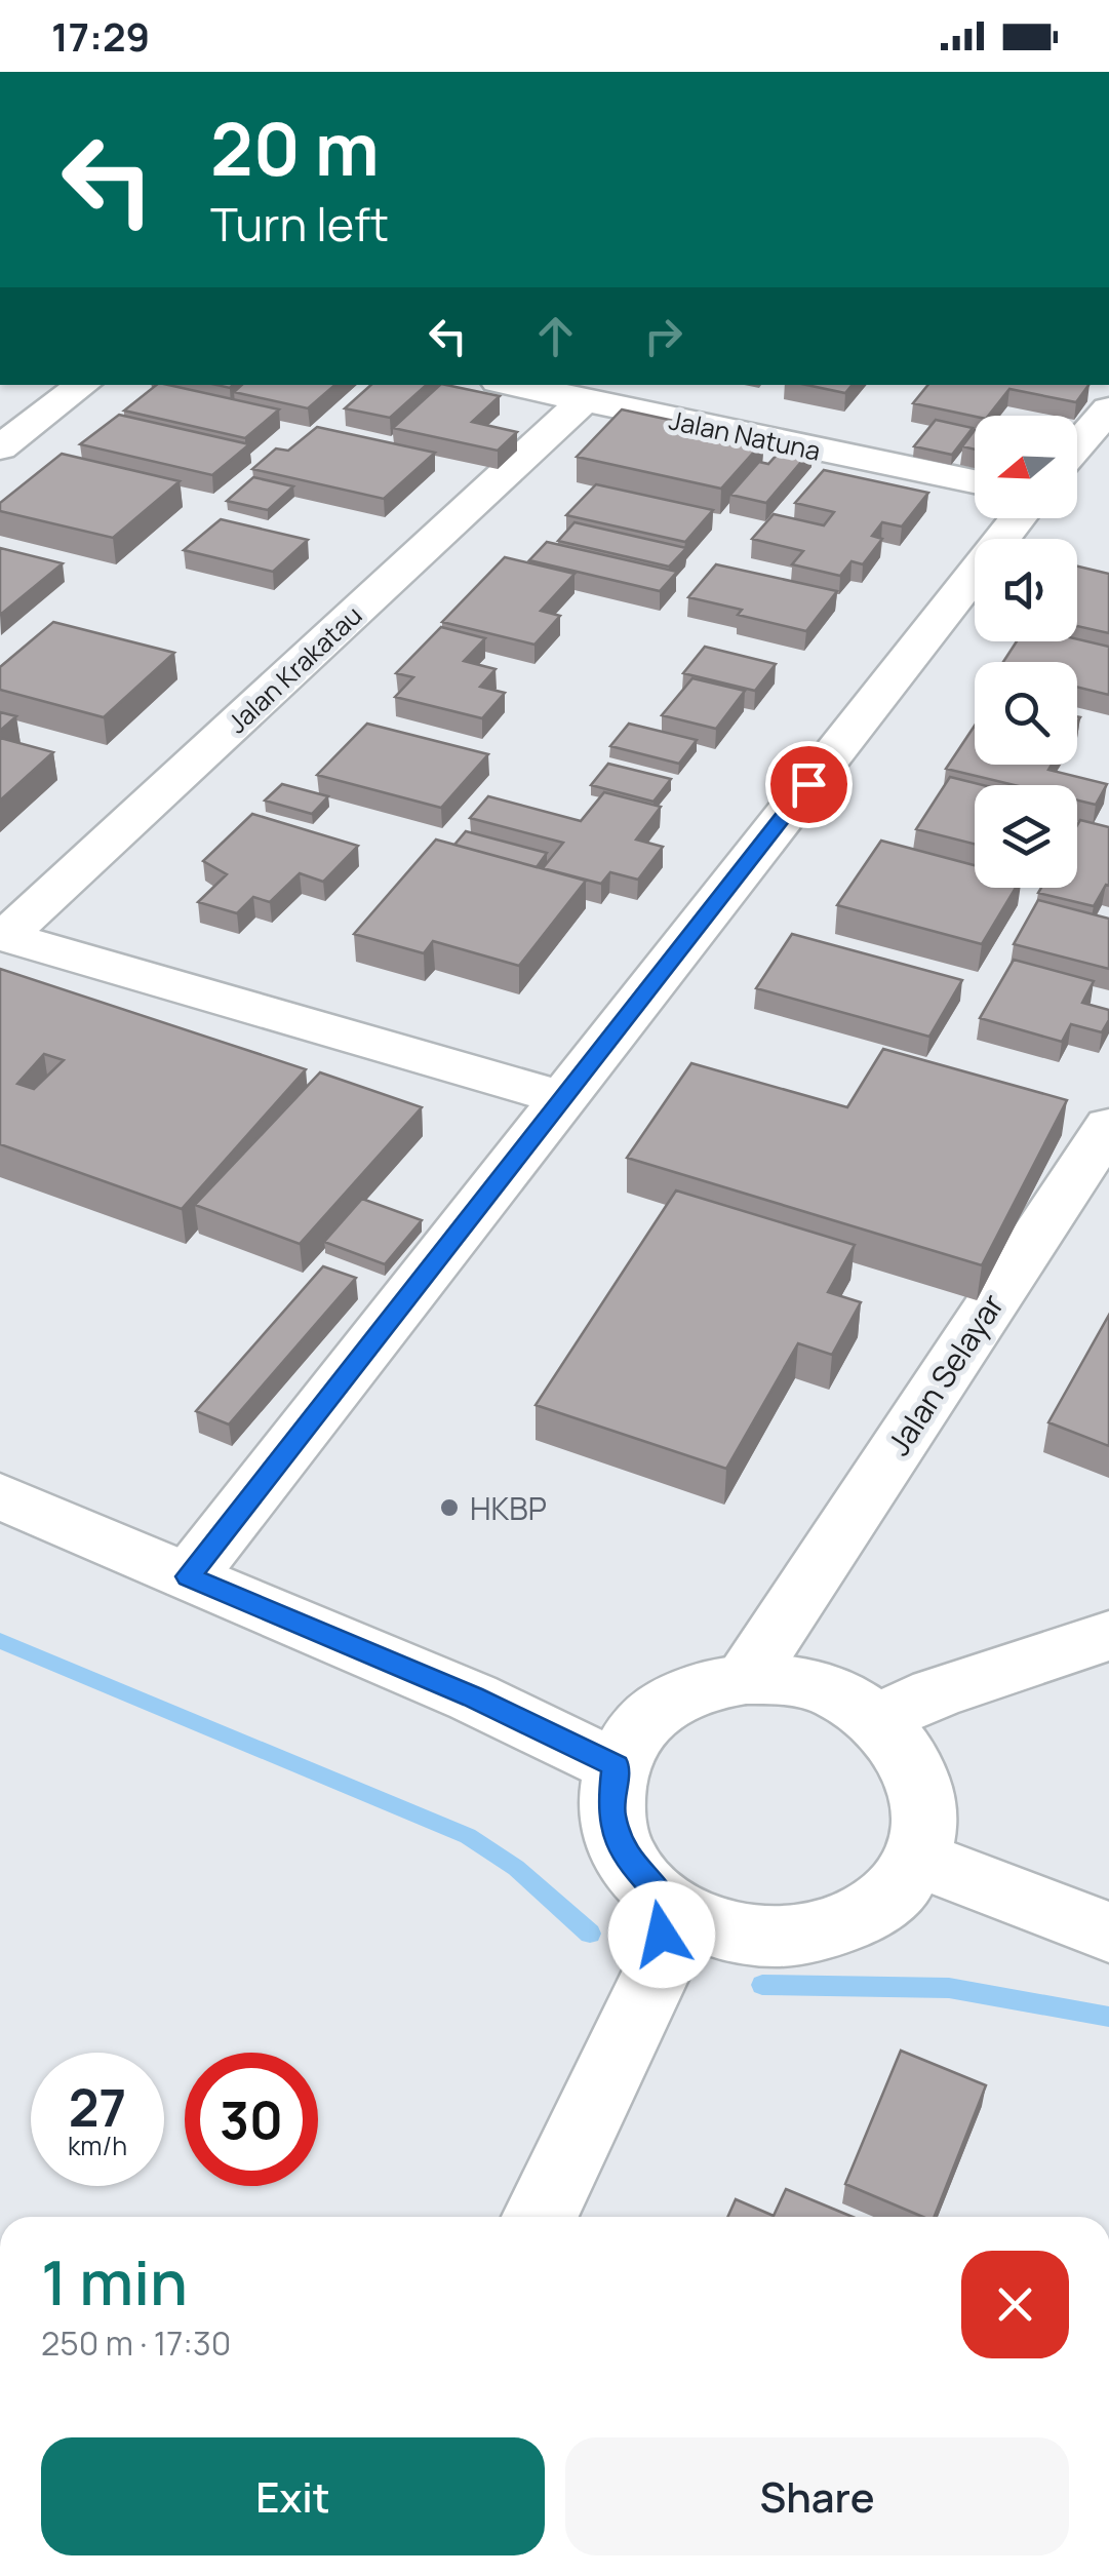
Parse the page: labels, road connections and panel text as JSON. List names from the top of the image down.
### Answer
{
  "streets": {
    "street": ["Jalan Natuna", "Jalan Krakatau", "Jalan Selayar"]
  },
  "crossings": [
    ["Jalan Natuna", "Jalan Krakatau"]
  ],
  "places": ["HKBP"],
  "north": "left",
  "page": {
    "status": "17:29",
    "turn": ["20 m", "Turn left"],
    "speed": "27 km/h",
    "limit": "30",
    "heading": ["1 min", "250 m · 17:30"],
    "buttons": ["Exit", "Share"]
  }
}
